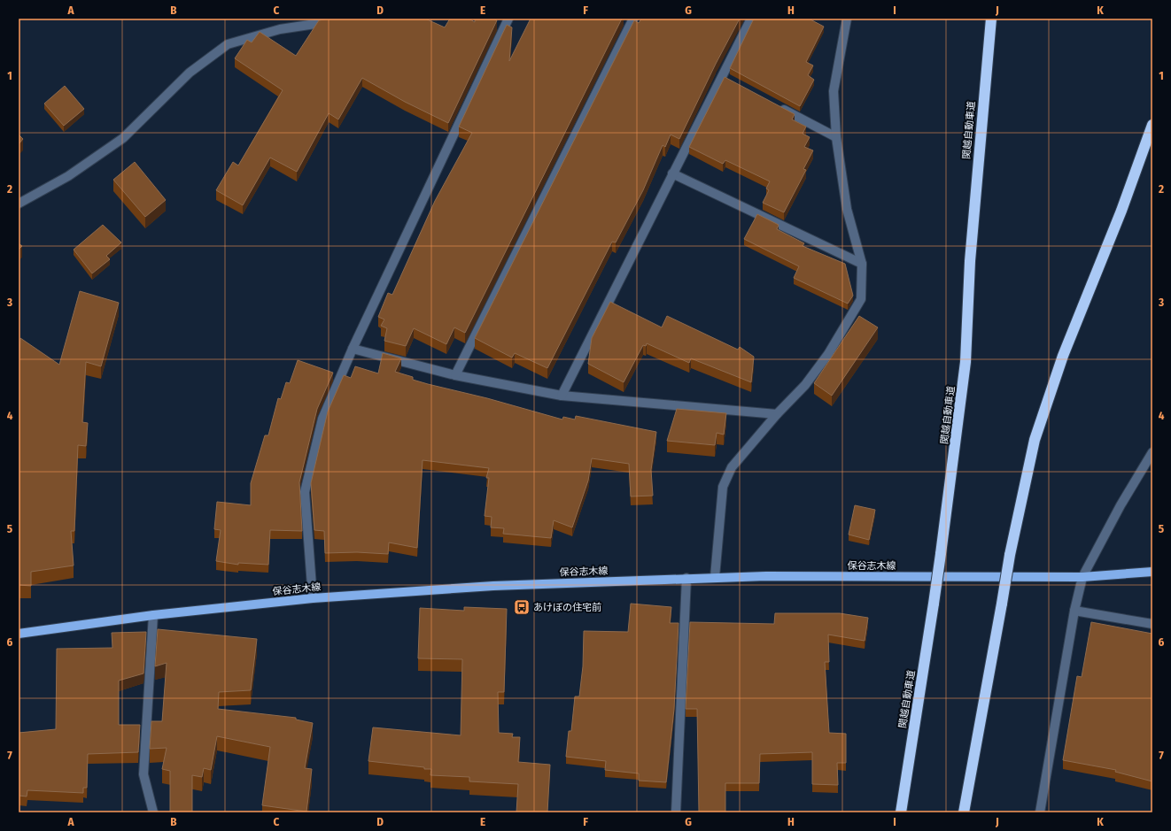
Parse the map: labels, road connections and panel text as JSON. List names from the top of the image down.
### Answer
{
  "streets": {
    "highway": ["関越自動車道"],
    "main road": ["保谷志木線"]
  },
  "places": {
    "bus stop": ["あけぼの住宅前"]
  },
  "grid": {
    "columns": [
      "A",
      "B",
      "C",
      "D",
      "E",
      "F",
      "G",
      "H",
      "I",
      "J",
      "K"
    ],
    "rows": [
      "1",
      "2",
      "3",
      "4",
      "5",
      "6",
      "7"
    ]
  }
}
